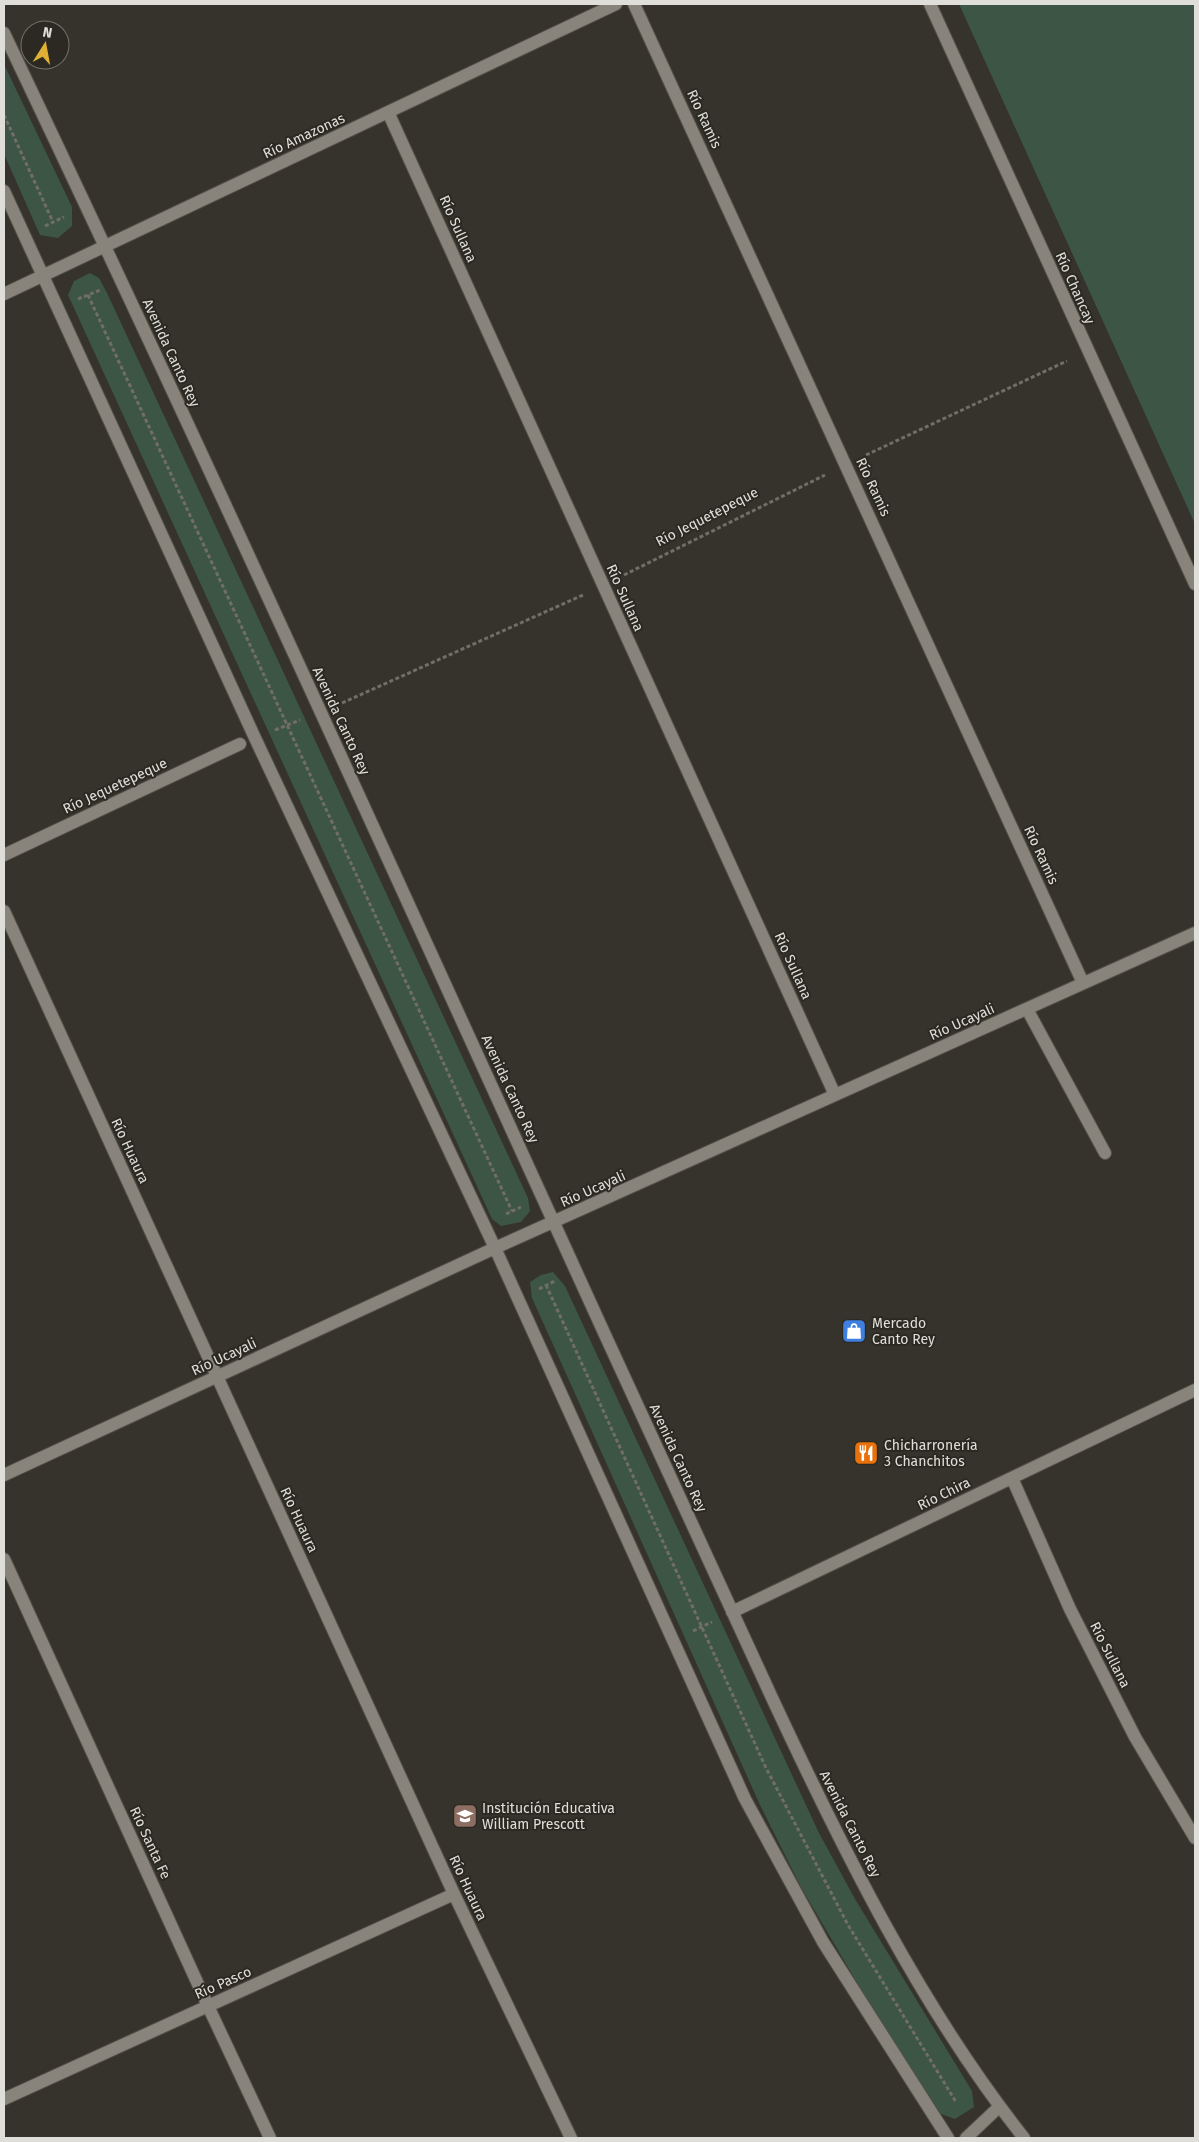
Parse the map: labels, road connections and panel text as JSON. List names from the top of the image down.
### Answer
{
  "streets": {
    "street": [
      "Río Ramis",
      "Río Amazonas",
      "Río Sullana",
      "Río Chancay",
      "Avenida Canto Rey",
      "Río Jequetepeque",
      "Río Ucayali",
      "Río Huaura",
      "Río Chira",
      "Río Santa Fe",
      "Río Pasco"
    ]
  },
  "crossings": [
    ["Río Ramis", "Río Jequetepeque"],
    ["Río Ramis", "Río Ucayali"],
    ["Río Amazonas", "Río Sullana"],
    ["Río Amazonas", "Avenida Canto Rey"],
    ["Río Sullana", "Río Jequetepeque"],
    ["Río Sullana", "Río Ucayali"],
    ["Río Sullana", "Río Chira"],
    ["Río Chancay", "Río Jequetepeque"],
    ["Avenida Canto Rey", "Río Ucayali"],
    ["Avenida Canto Rey", "Río Chira"],
    ["Río Ucayali", "Río Huaura"],
    ["Río Huaura", "Río Pasco"],
    ["Río Santa Fe", "Río Pasco"]
  ],
  "places": {
    "shop": ["Mercado Canto Rey"],
    "restaurant": ["Chicharronería 3 Chanchitos"],
    "school or university": ["Institución Educativa William Prescott"]
  },
  "north": "top"
}
